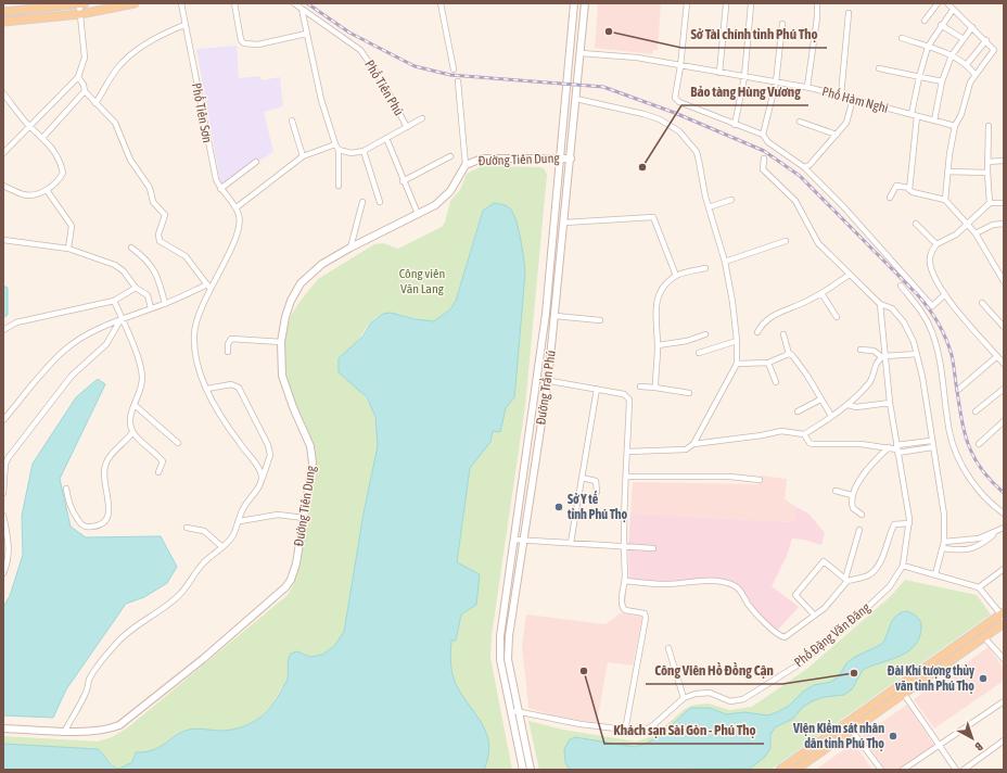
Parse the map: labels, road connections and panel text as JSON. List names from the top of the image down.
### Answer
{
  "streets": {
    "main road": ["Đường Tiên Dung", "Đường Trần Phú"],
    "street": [
      "Phố Tiên Phú",
      "Phố Hàm Nghi",
      "Phố Tiên Sơn",
      "Phố Đặng Văn Đăng"
    ]
  },
  "crossings": [
    ["Phố Hàm Nghi", "Đường Trần Phú"],
    ["Đường Tiên Dung", "Đường Trần Phú"]
  ],
  "parks": ["Công viên Văn Lang"],
  "places": [
    "Sở Tài chính tỉnh Phú Thọ",
    "Bảo tàng Hùng Vương",
    "Sở Y tế tỉnh Phú Thọ",
    "Khách sạn Sài Gòn - Phú Thọ",
    "Công Viên Hồ Đồng Cận",
    "Đài Khí tượng thủy văn tỉnh Phú Thọ",
    "Viện Kiểm sát nhân dân tỉnh Phú Thọ"
  ],
  "north": "bottom right"
}
